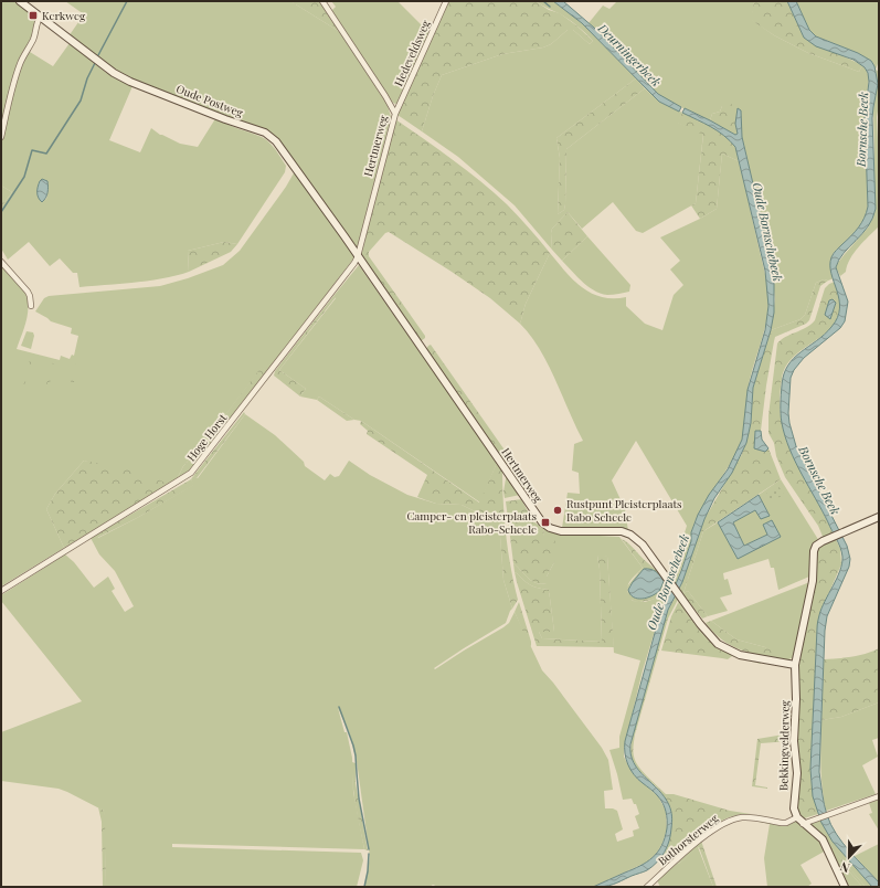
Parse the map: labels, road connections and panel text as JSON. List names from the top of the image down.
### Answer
{
  "streets": {
    "street": [
      "Hedeveldsweg",
      "Oude Postweg",
      "Hertmerweg",
      "Hoge Horst",
      "Bekkingvelderweg",
      "Bothorsterweg"
    ]
  },
  "crossings": [
    ["Hedeveldsweg", "Hertmerweg"],
    ["Oude Postweg", "Hertmerweg"],
    ["Oude Postweg", "Hoge Horst"],
    ["Hertmerweg", "Hoge Horst"],
    ["Hertmerweg", "Bekkingvelderweg"],
    ["Bekkingvelderweg", "Bothorsterweg"]
  ],
  "water": ["Deurningerbeek", "Bornsche Beek", "Oude Bornschebeek"],
  "places": {
    "transit": ["Kerkweg", "Camper- en pleisterplaats Rabo-Scheele"],
    "other": ["Rustpunt Pleisterplaats Rabo Scheele"]
  },
  "north": "bottom"
}
